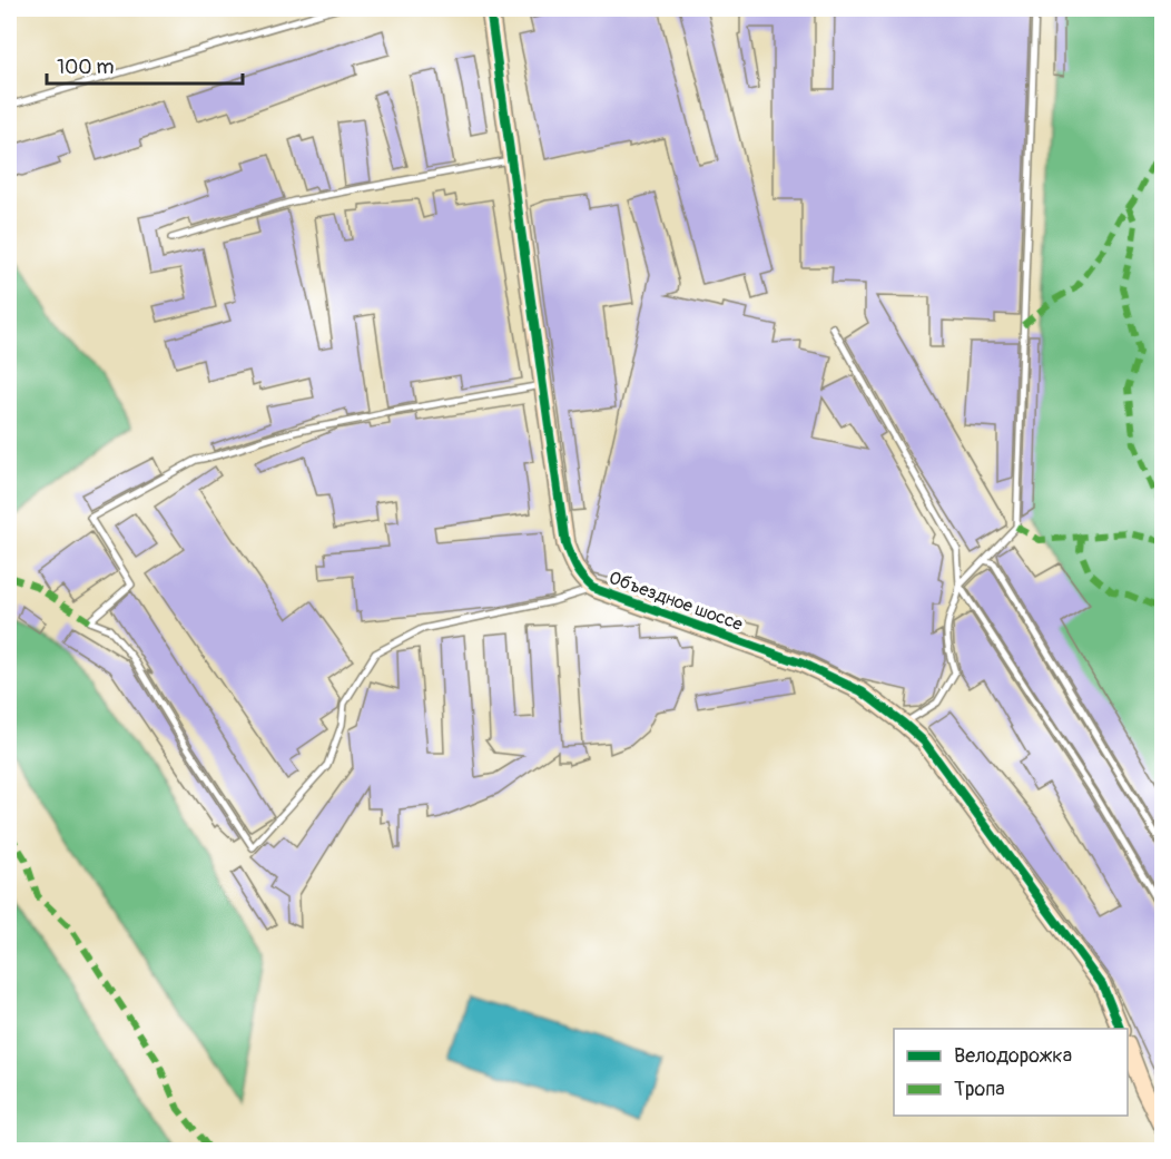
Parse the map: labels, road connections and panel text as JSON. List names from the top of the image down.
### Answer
{
  "streets": {
    "street": ["Объездное шоссе"]
  },
  "legend": ["Велодорожка", "Тропа"],
  "scale_bar": "100 m"
}
